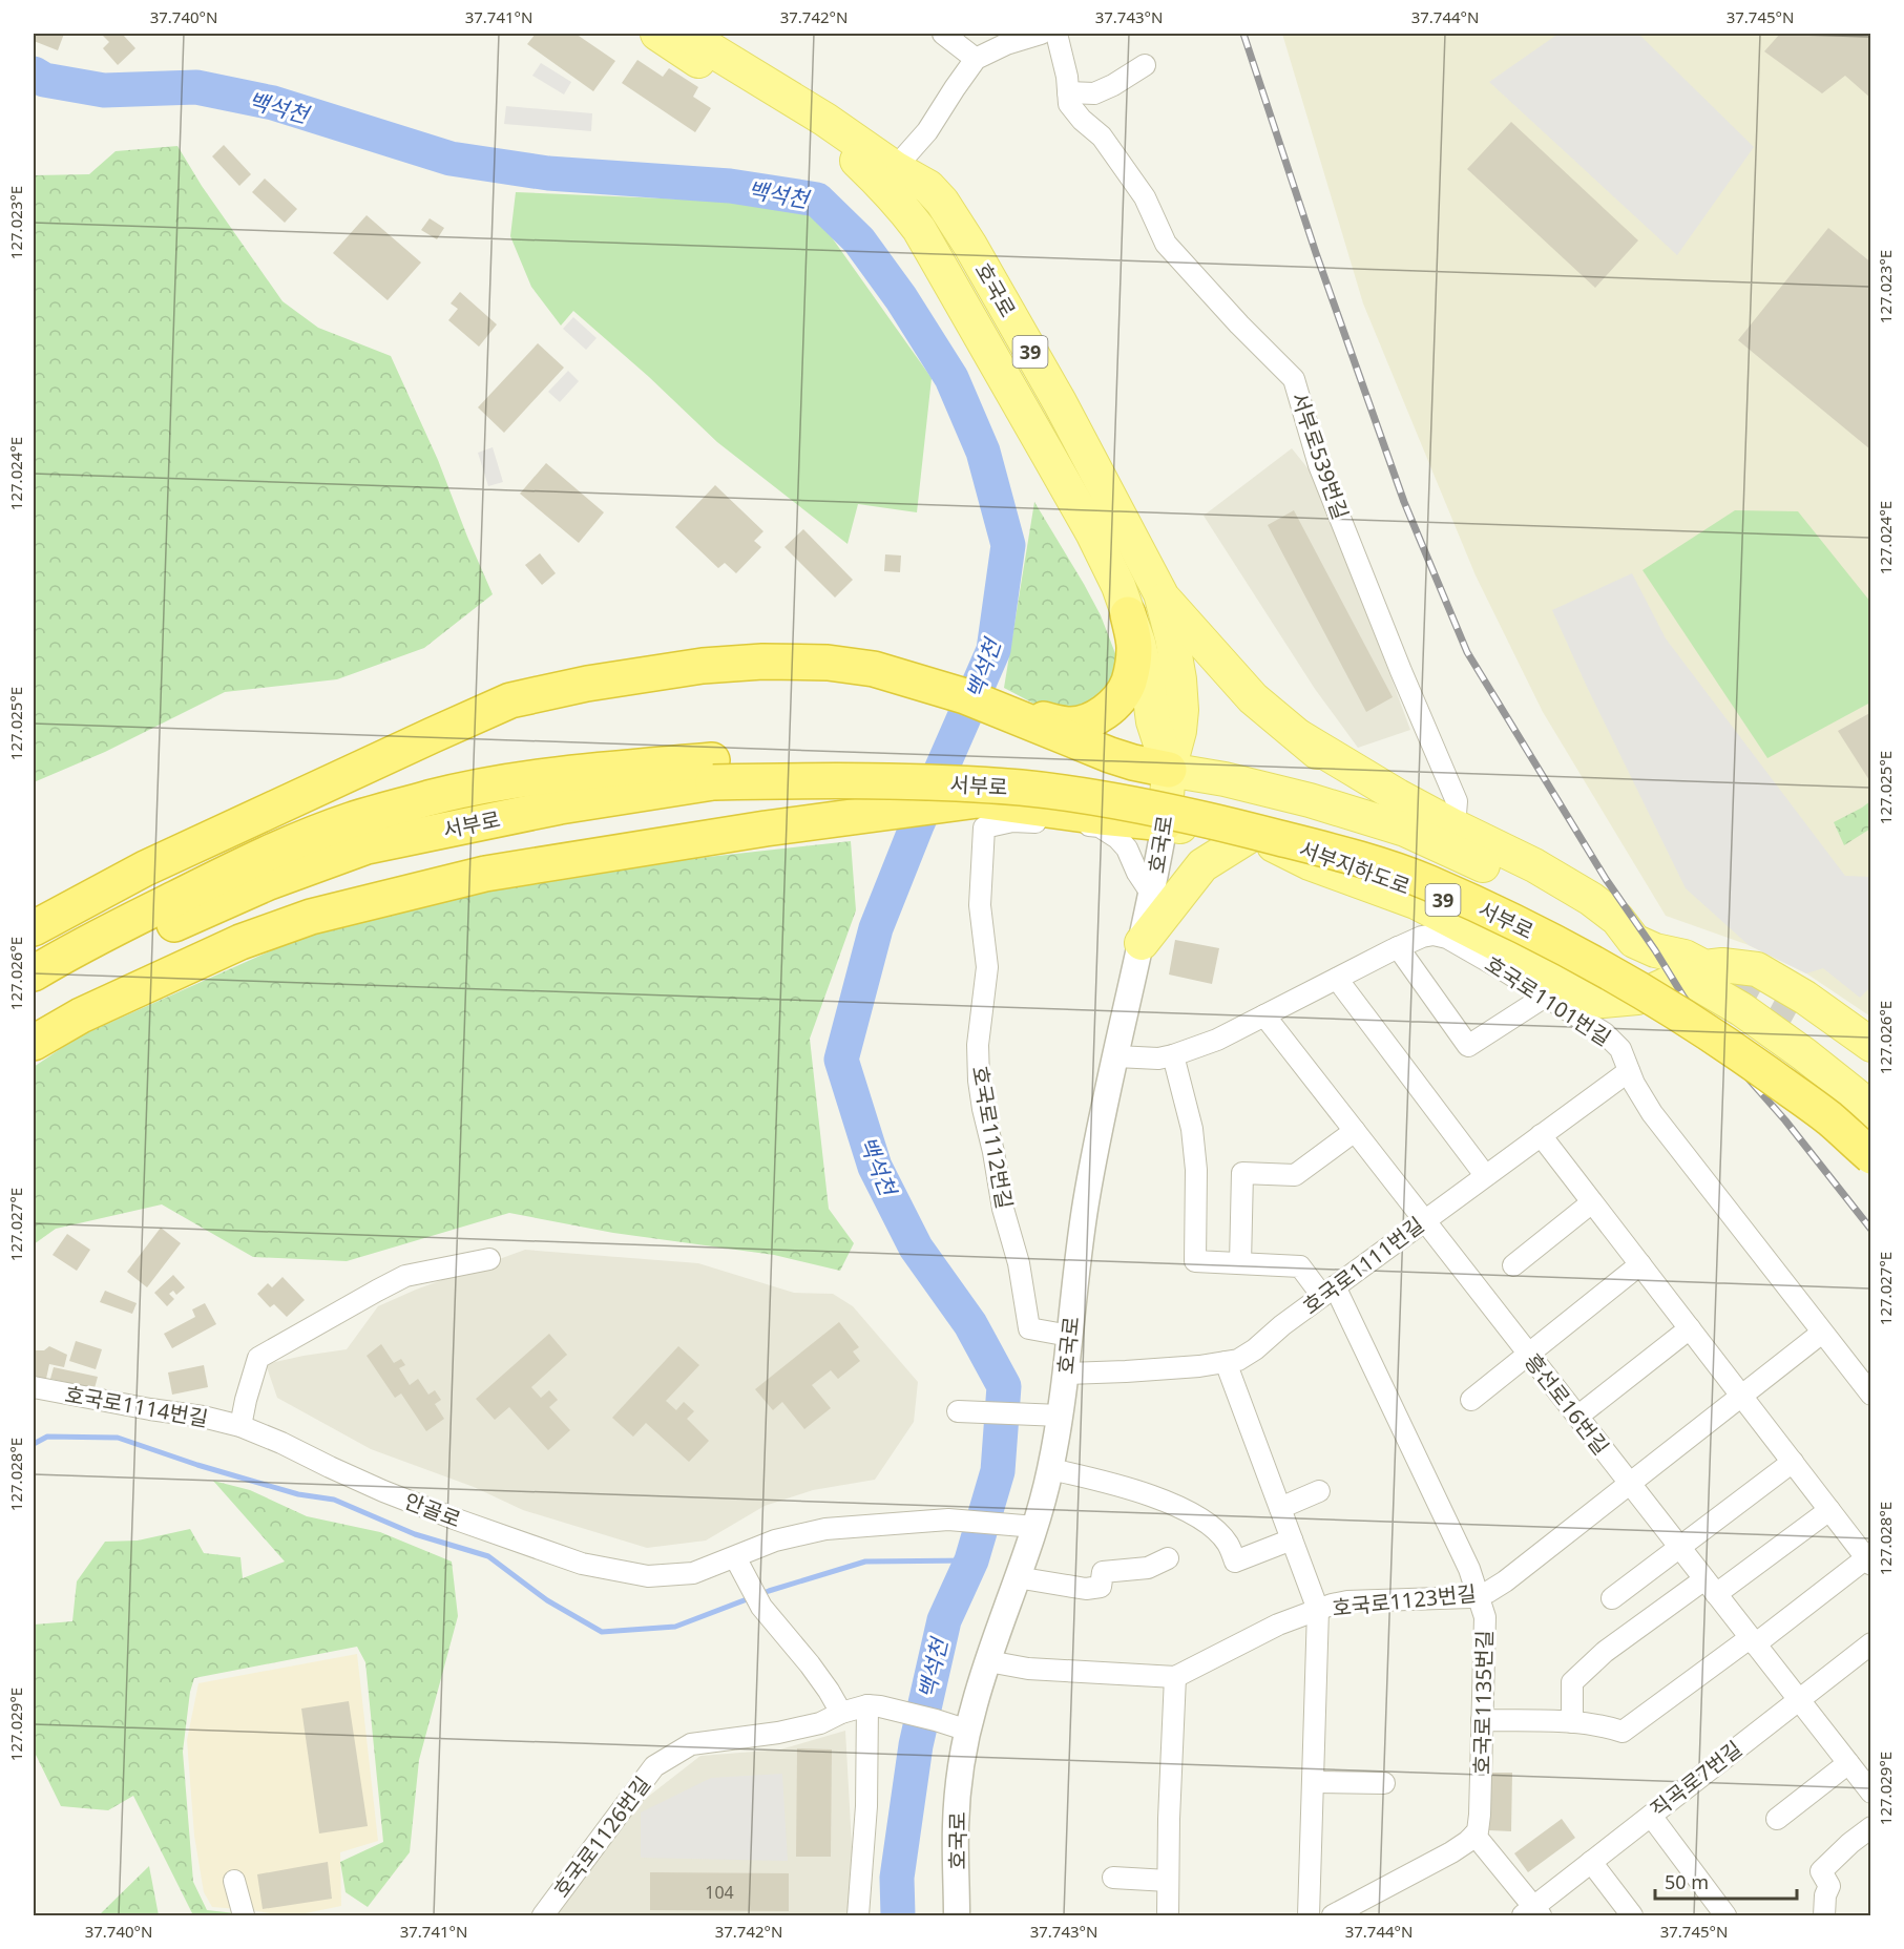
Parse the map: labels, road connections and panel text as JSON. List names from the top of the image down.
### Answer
{
  "streets": {
    "highway": ["서부로"],
    "main road": ["호국로", "39"],
    "street": [
      "서부로539번길",
      "호국로1101번길",
      "호국로1112번길",
      "호국로1111번길",
      "흥선로16번길",
      "호국로1114번길",
      "안골로",
      "호국로1123번길",
      "호국로1135번길",
      "직곡로7번길",
      "호국로1126번길"
    ]
  },
  "crossings": [
    ["호국로", "39"],
    ["호국로", "호국로1101번길"],
    ["호국로", "호국로1112번길"],
    ["호국로", "호국로1111번길"],
    ["호국로", "안골로"],
    ["호국로1101번길", "호국로1111번길"],
    ["호국로1101번길", "흥선로16번길"],
    ["호국로1101번길", "호국로1123번길"],
    ["호국로1111번길", "흥선로16번길"],
    ["호국로1111번길", "호국로1135번길"],
    ["흥선로16번길", "호국로1123번길"],
    ["흥선로16번길", "직곡로7번길"],
    ["호국로1114번길", "안골로"],
    ["호국로1123번길", "호국로1135번길"]
  ],
  "water": ["백석천"],
  "house_numbers": ["104"],
  "scale_bar": "50 m",
  "coordinates": [
    "37.740°N",
    "37.741°N",
    "37.742°N",
    "37.743°N",
    "37.744°N",
    "37.745°N",
    "127.023°E",
    "127.024°E",
    "127.025°E",
    "127.026°E",
    "127.027°E",
    "127.028°E",
    "127.029°E"
  ]
}
